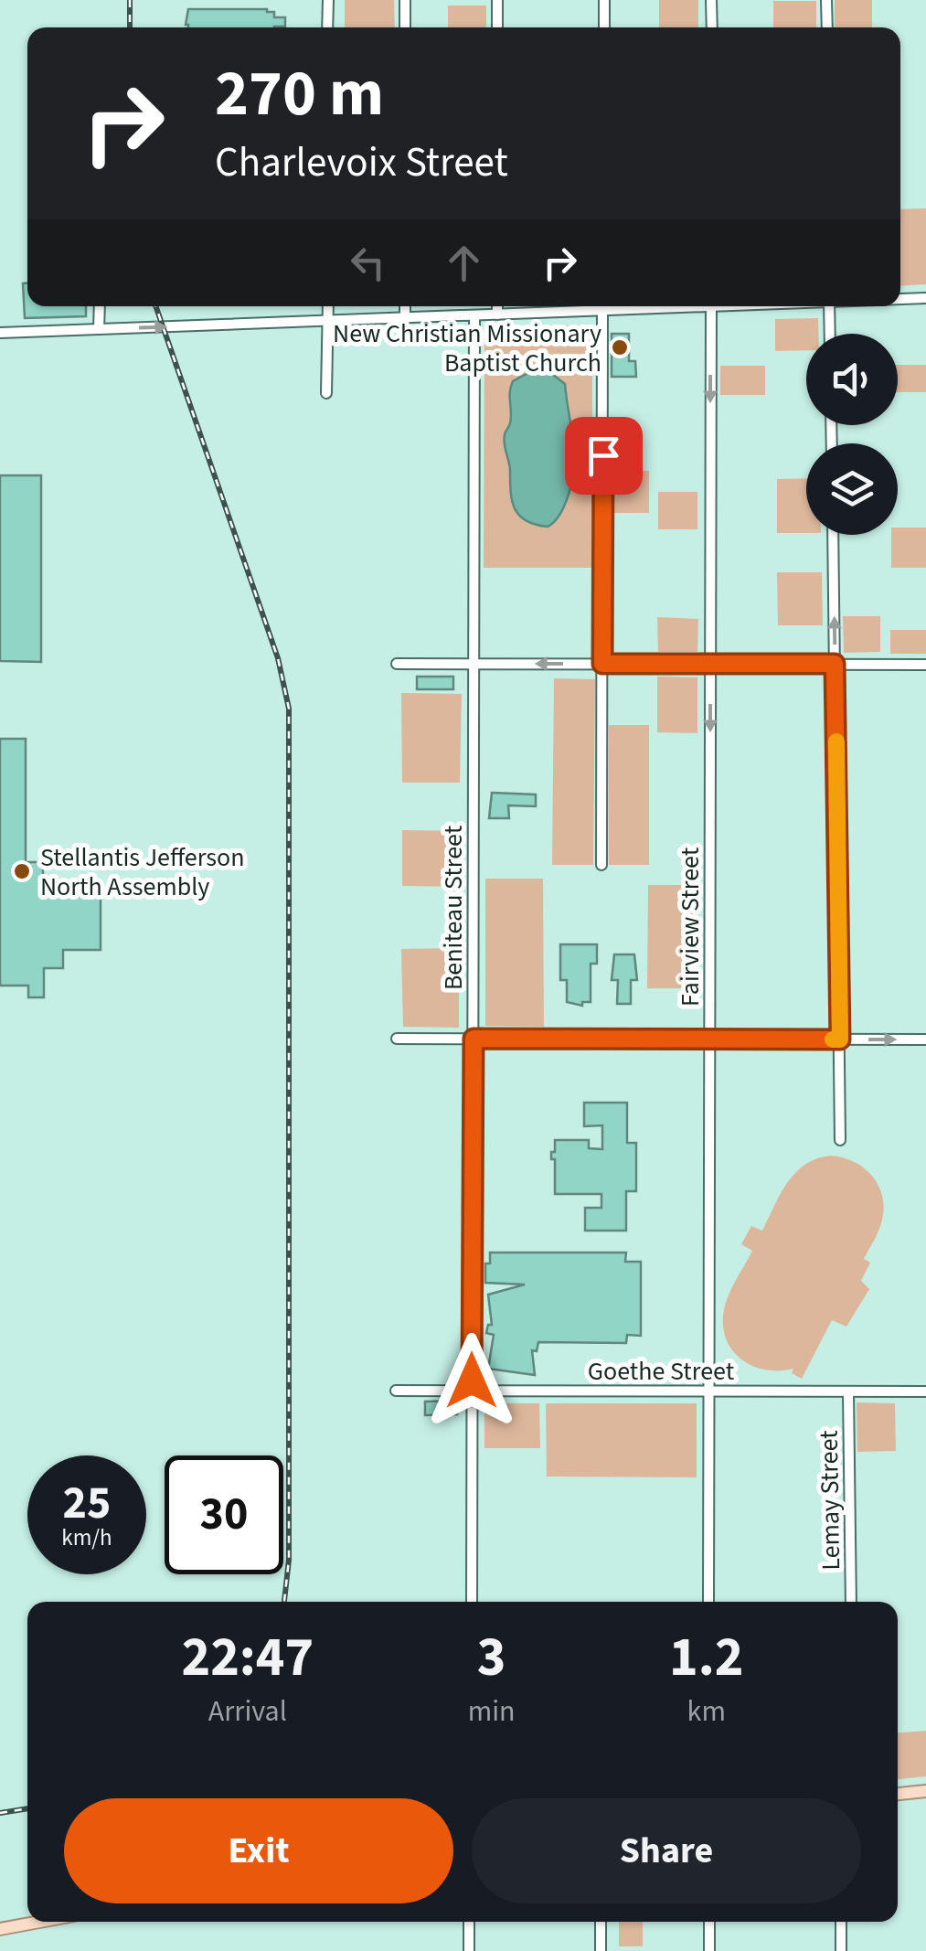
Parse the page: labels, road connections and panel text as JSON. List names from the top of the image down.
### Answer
{
  "streets": {
    "street": [
      "Beniteau Street",
      "Fairview Street",
      "Goethe Street",
      "Lemay Street"
    ]
  },
  "crossings": [
    ["Beniteau Street", "Goethe Street"],
    ["Fairview Street", "Goethe Street"],
    ["Goethe Street", "Lemay Street"]
  ],
  "one_way": ["Fairview Street"],
  "places": ["New Christian Missionary Baptist Church", "Stellantis Jefferson North Assembly"],
  "page": {
    "turn": ["270 m", "Charlevoix Street"],
    "speed": "25 km/h",
    "limit": "30",
    "eta": [
      "22:47",
      "Arrival",
      "3",
      "min",
      "1.2",
      "km"
    ],
    "buttons": ["Exit", "Share"]
  }
}
